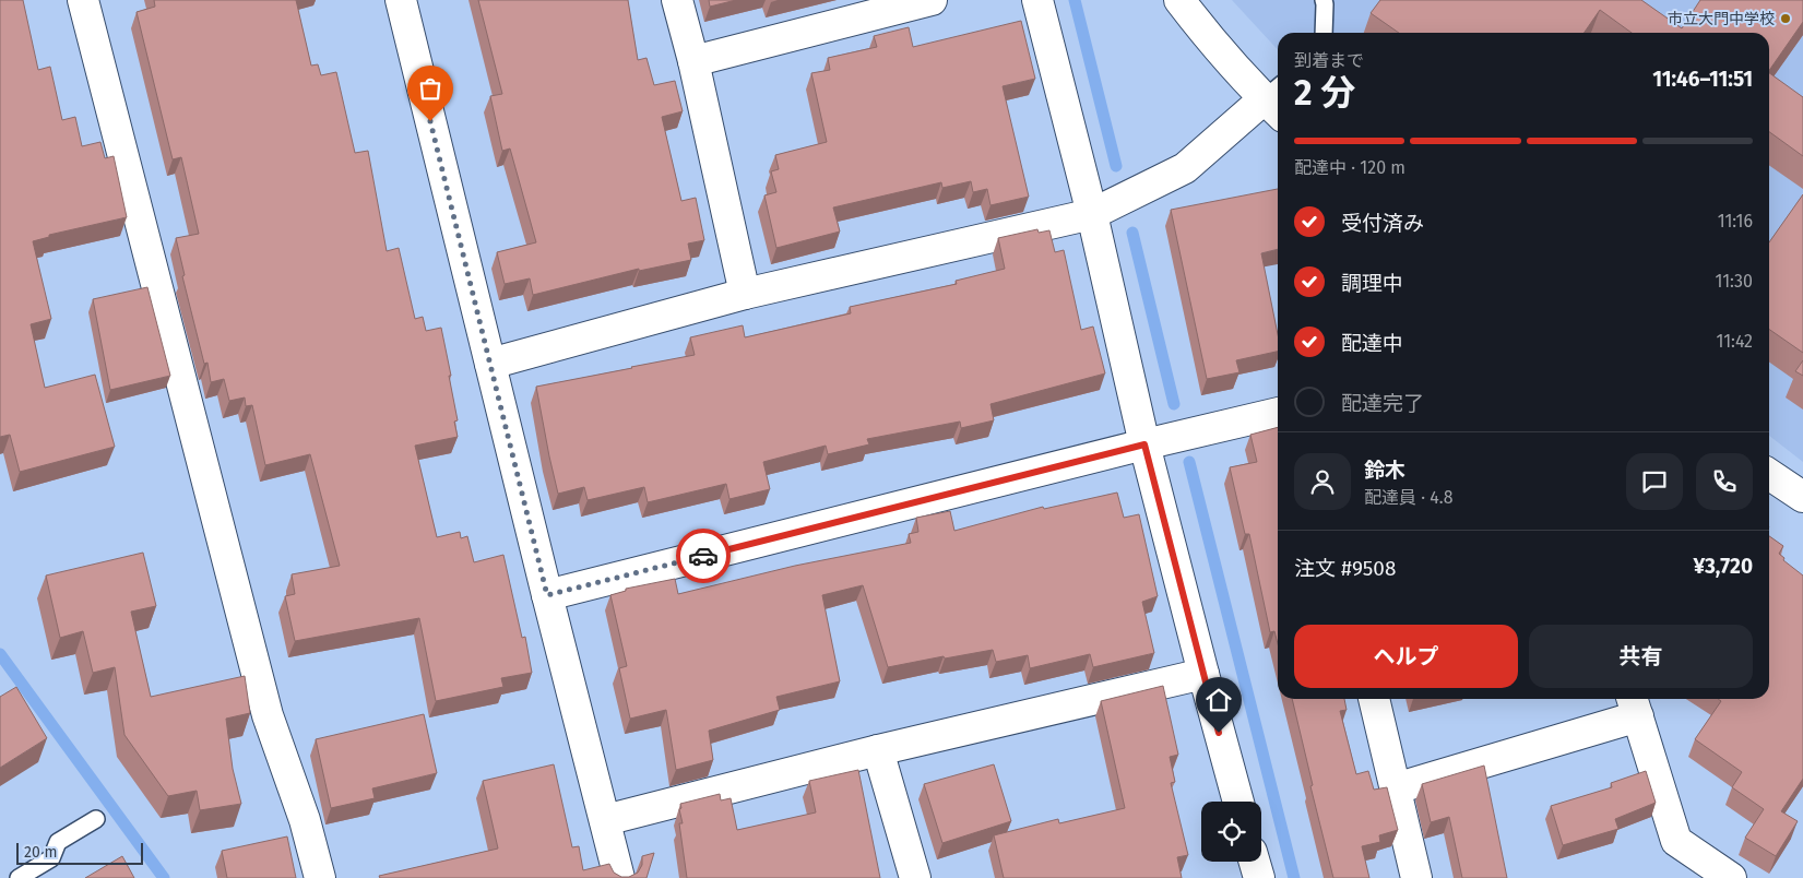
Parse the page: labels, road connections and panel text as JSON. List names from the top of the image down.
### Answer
{
  "places": ["市立大門中学校"],
  "scale_bar": "20 m",
  "page": {
    "heading": ["2 分", "到着まで", "11:46–11:51"],
    "panel": [
      "鈴木",
      "配達員 · 4.8",
      "注文 #9508",
      "¥3,720"
    ],
    "bar": "配達中 · 120 m",
    "list": [
      ["受付済み", "11:16"],
      ["調理中", "11:30"],
      ["配達中", "11:42"],
      "配達完了"
    ],
    "buttons": ["ヘルプ", "共有"],
    "scale": "20 m"
  }
}
